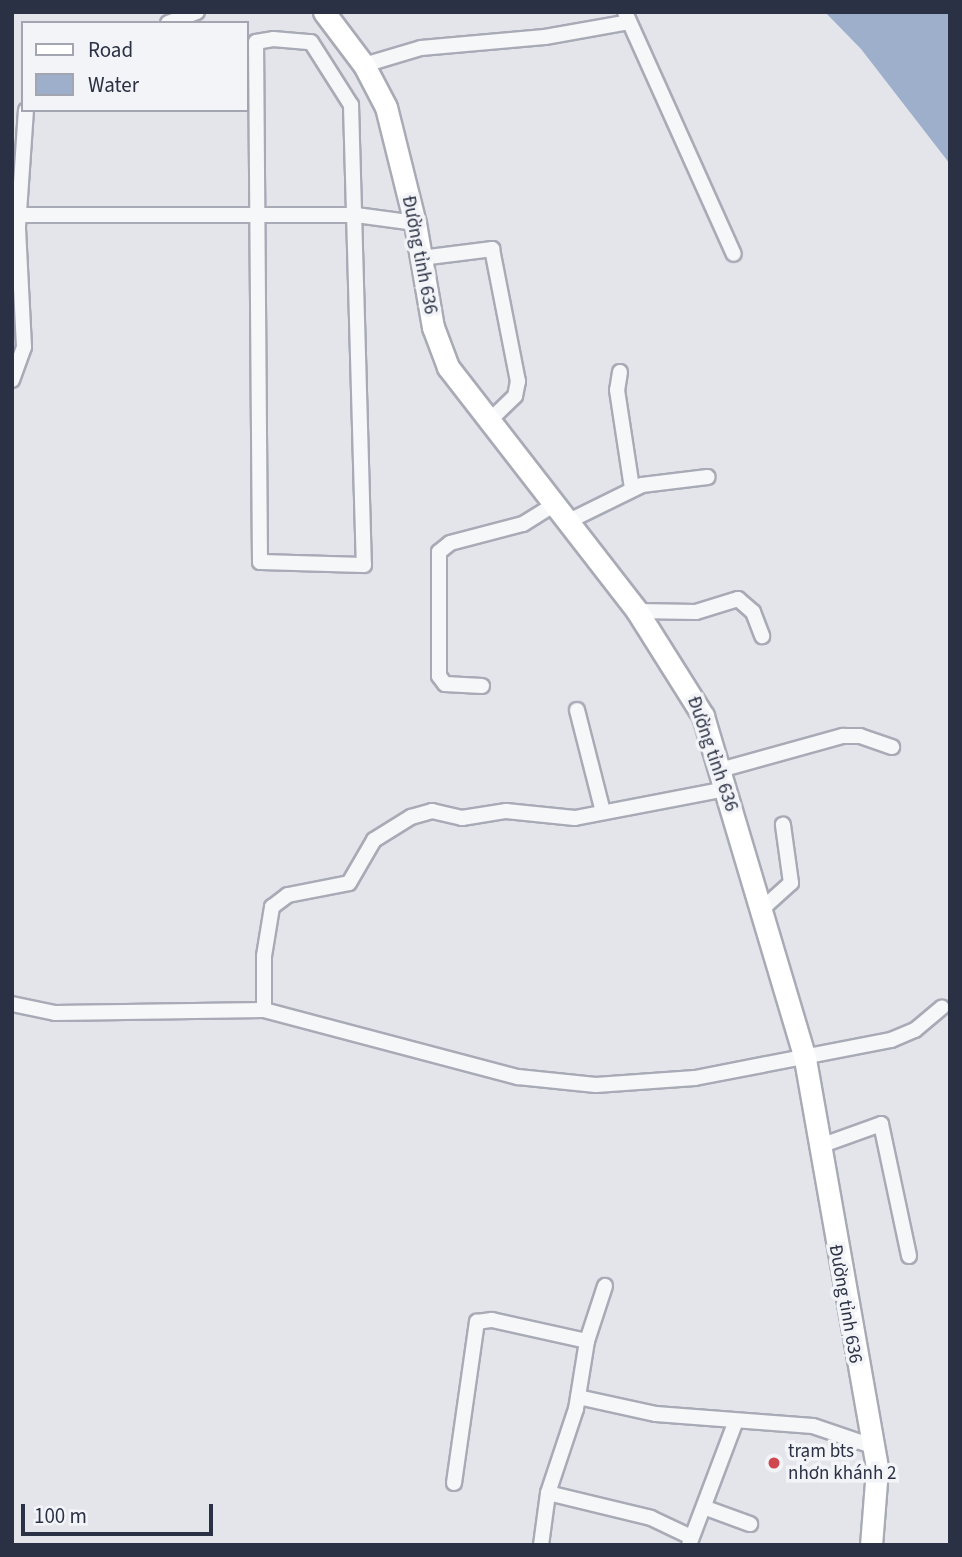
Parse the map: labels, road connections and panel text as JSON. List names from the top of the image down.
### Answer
{
  "streets": {
    "main road": ["Đường tỉnh 636"]
  },
  "places": ["trạm bts nhơn khánh 2"],
  "legend": ["Road", "Water"],
  "scale_bar": "100 m"
}
